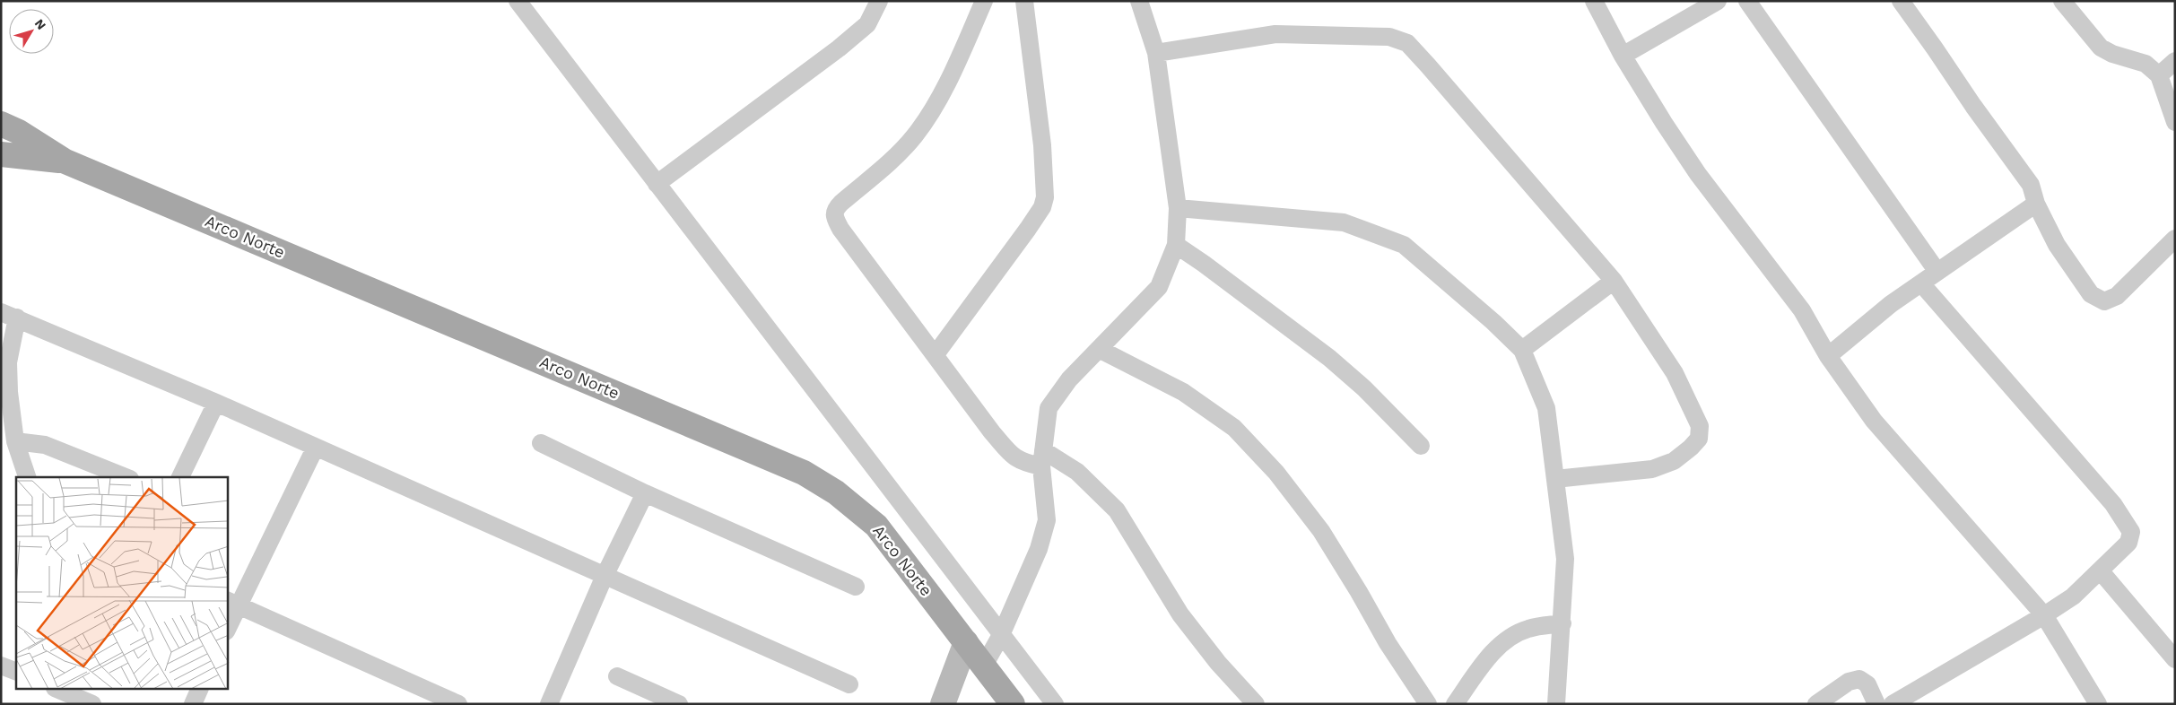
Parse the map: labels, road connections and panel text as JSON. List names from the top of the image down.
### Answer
{
  "streets": {
    "main road": ["Arco Norte"]
  },
  "north": "top right"
}
